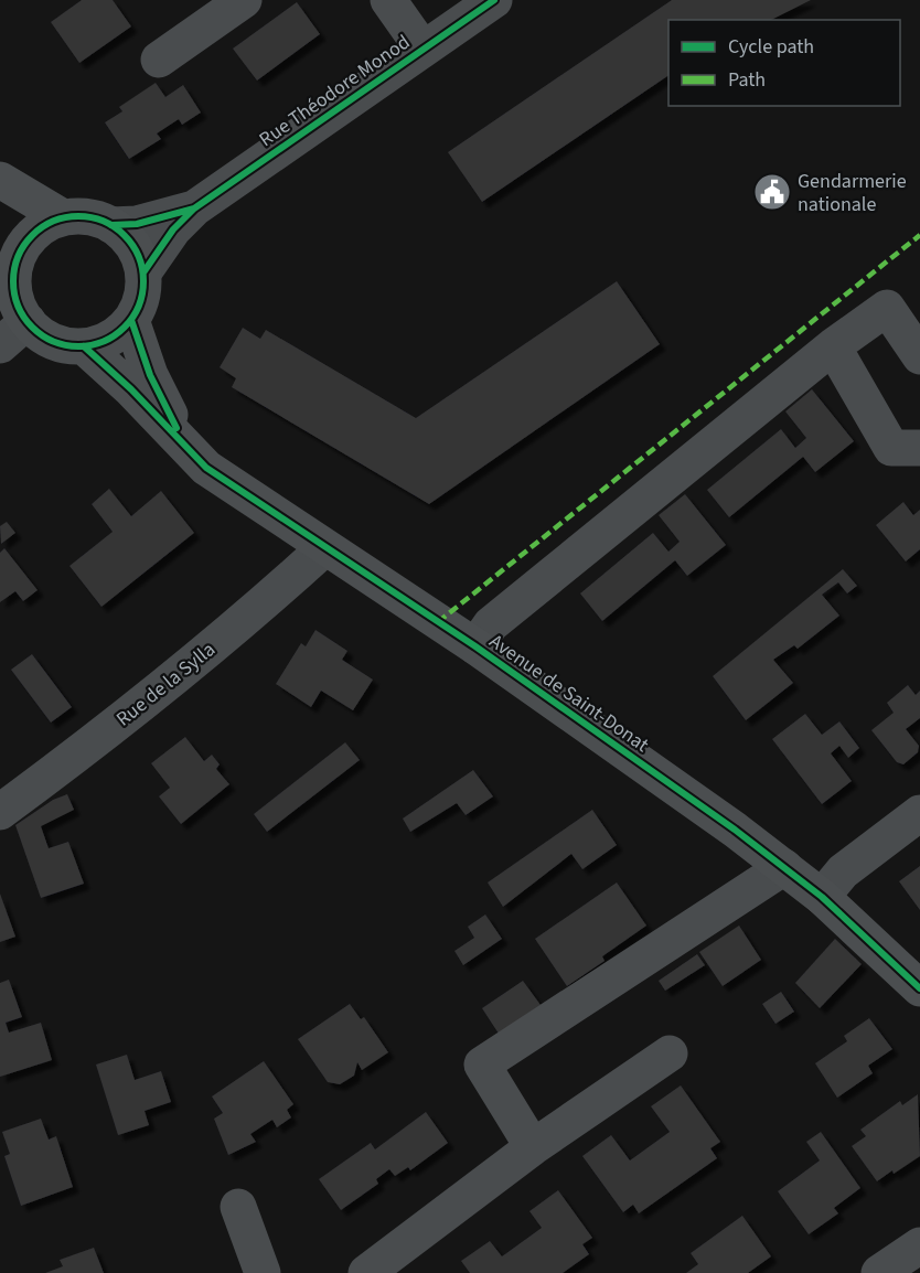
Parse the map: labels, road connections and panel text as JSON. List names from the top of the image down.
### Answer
{
  "streets": {
    "main road": ["Avenue de Saint-Donat"],
    "street": ["Rue Théodore Monod", "Rue de la Sylla"]
  },
  "crossings": [
    ["Rue Théodore Monod", "Avenue de Saint-Donat"],
    ["Rue de la Sylla", "Avenue de Saint-Donat"]
  ],
  "places": {
    "public building": ["Gendarmerie nationale"]
  },
  "legend": ["Cycle path", "Path"]
}
